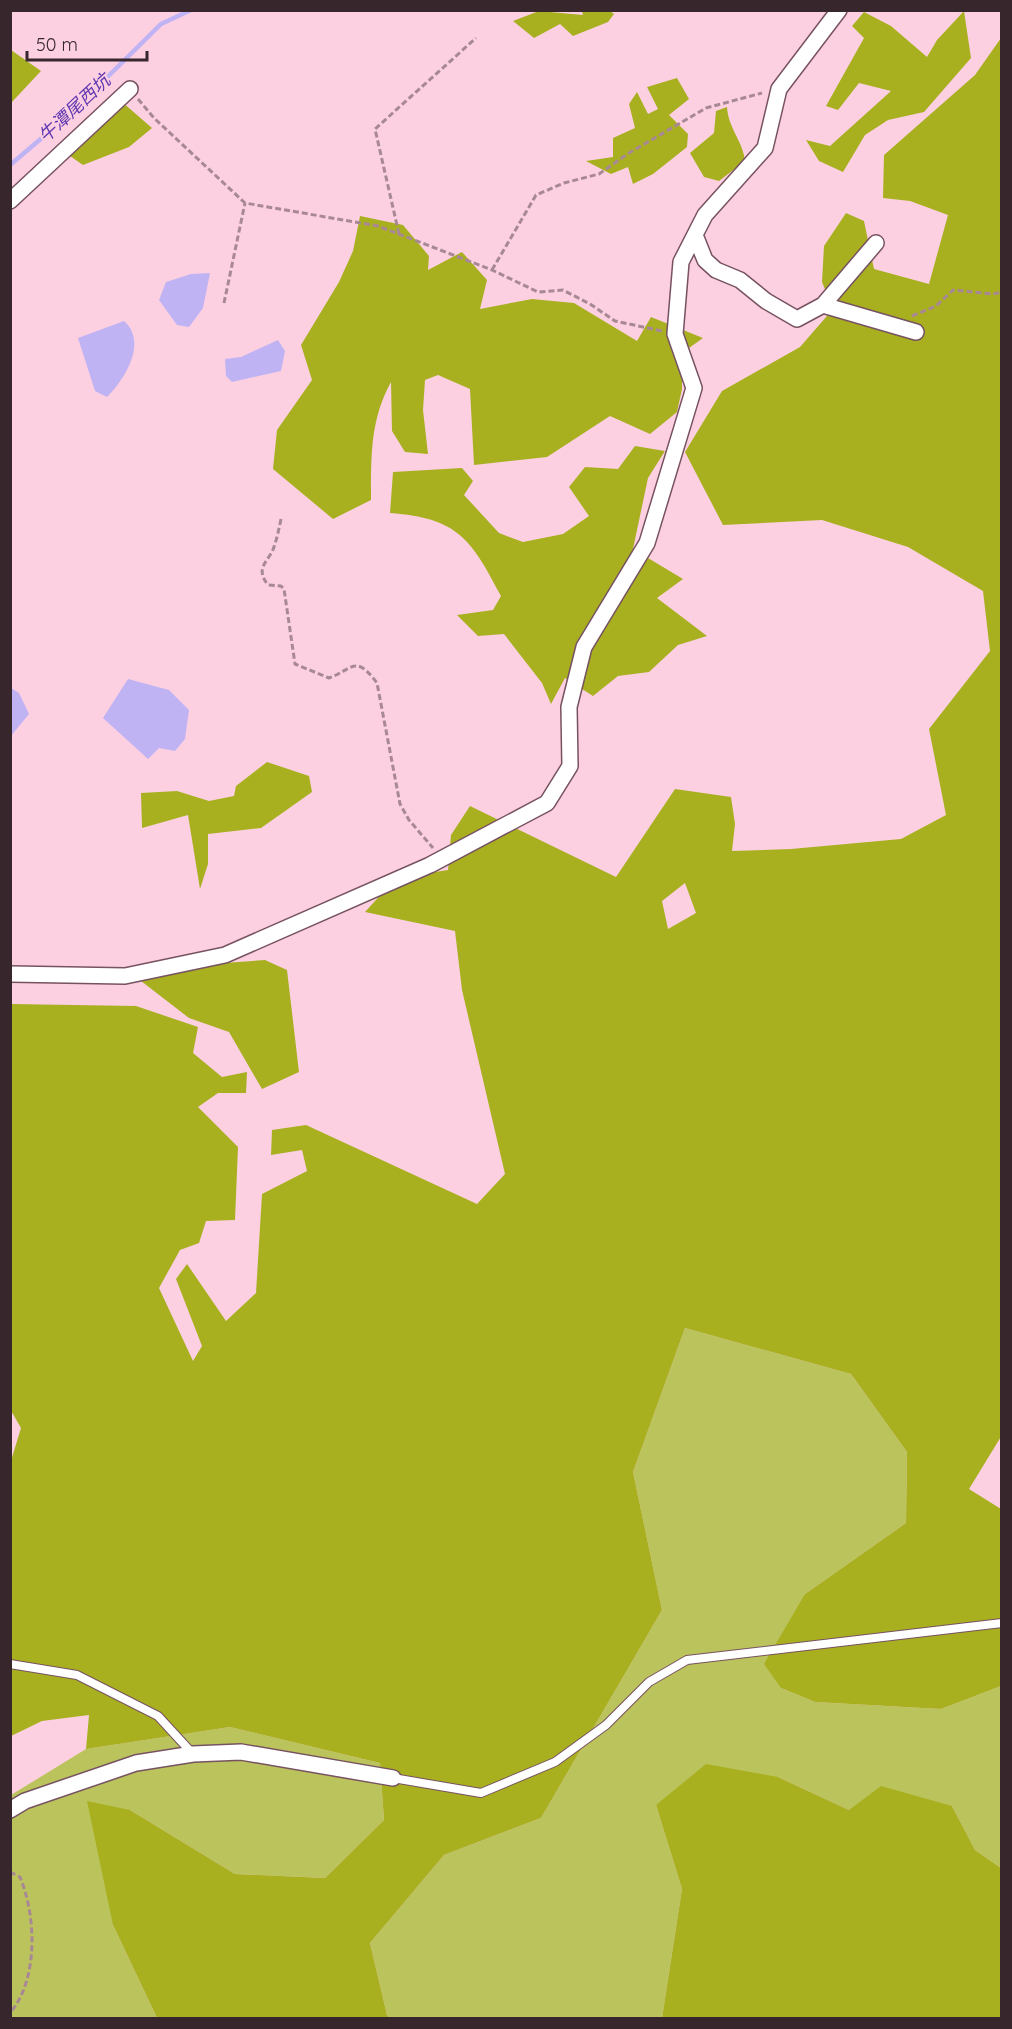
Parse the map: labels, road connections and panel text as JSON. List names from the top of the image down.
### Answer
{
  "water": ["牛潭尾西坑"],
  "scale_bar": "50 m"
}
